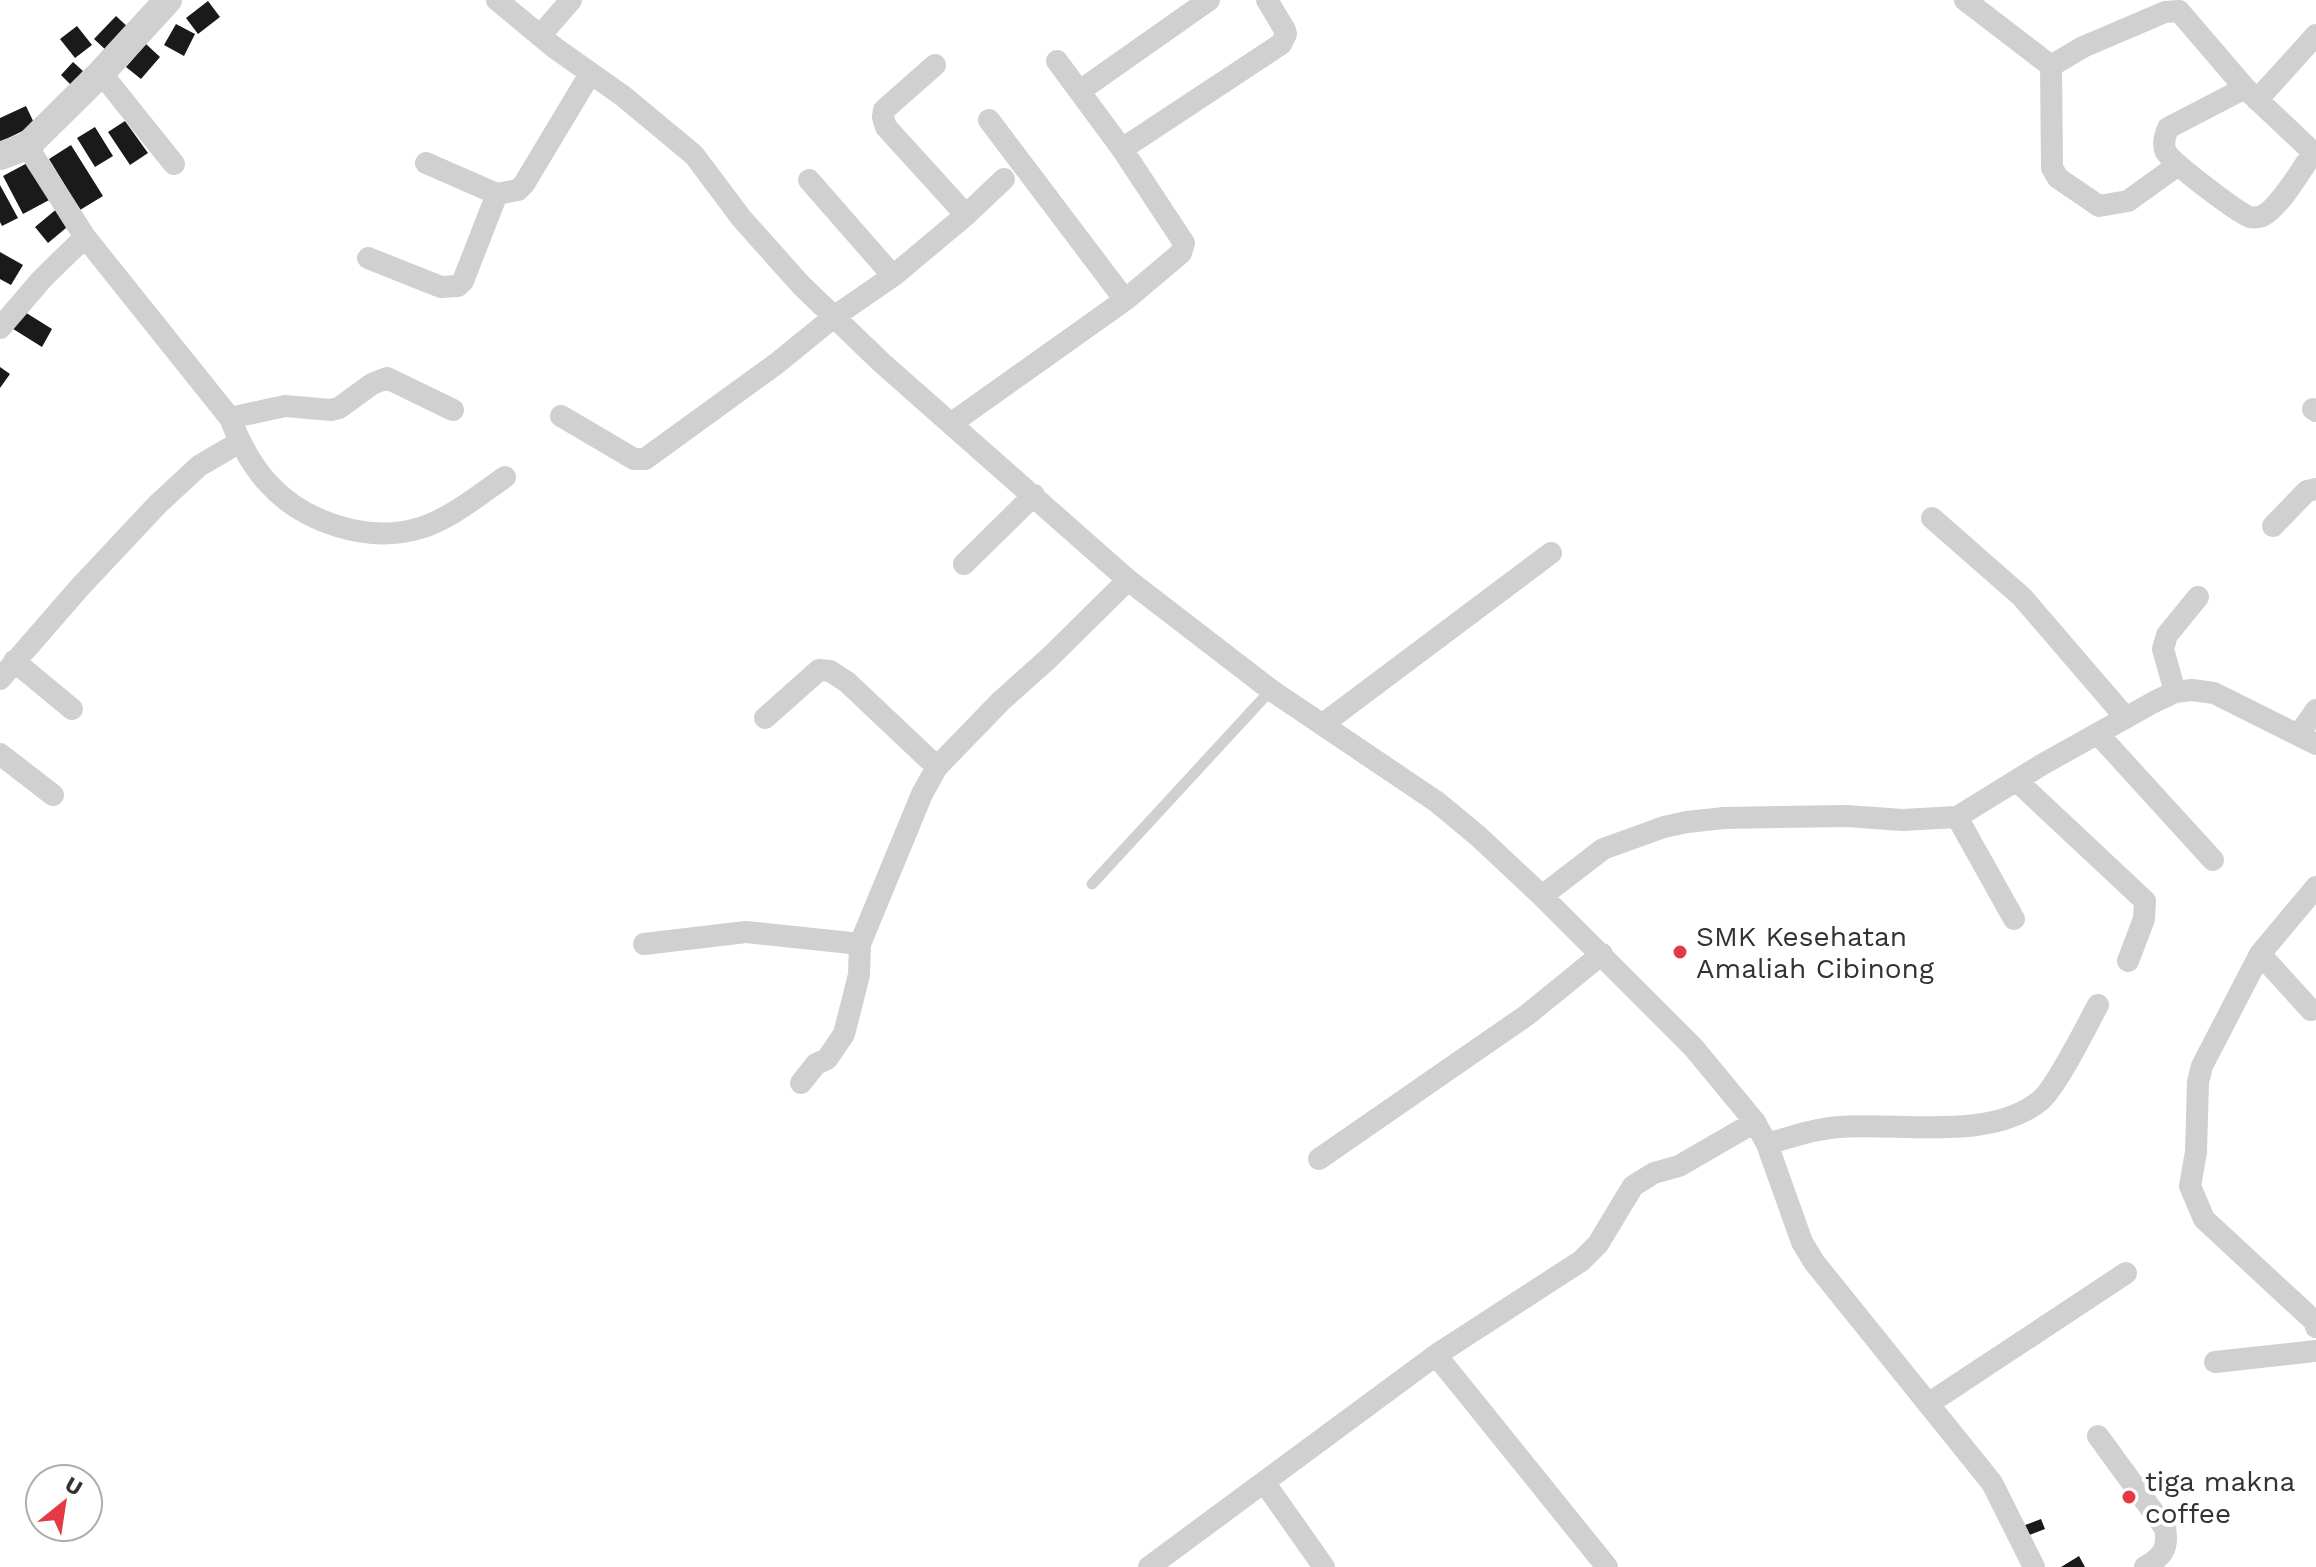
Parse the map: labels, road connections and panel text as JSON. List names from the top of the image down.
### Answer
{
  "places": ["SMK Kesehatan Amaliah Cibinong", "tiga makna coffee"],
  "north": "top right"
}
